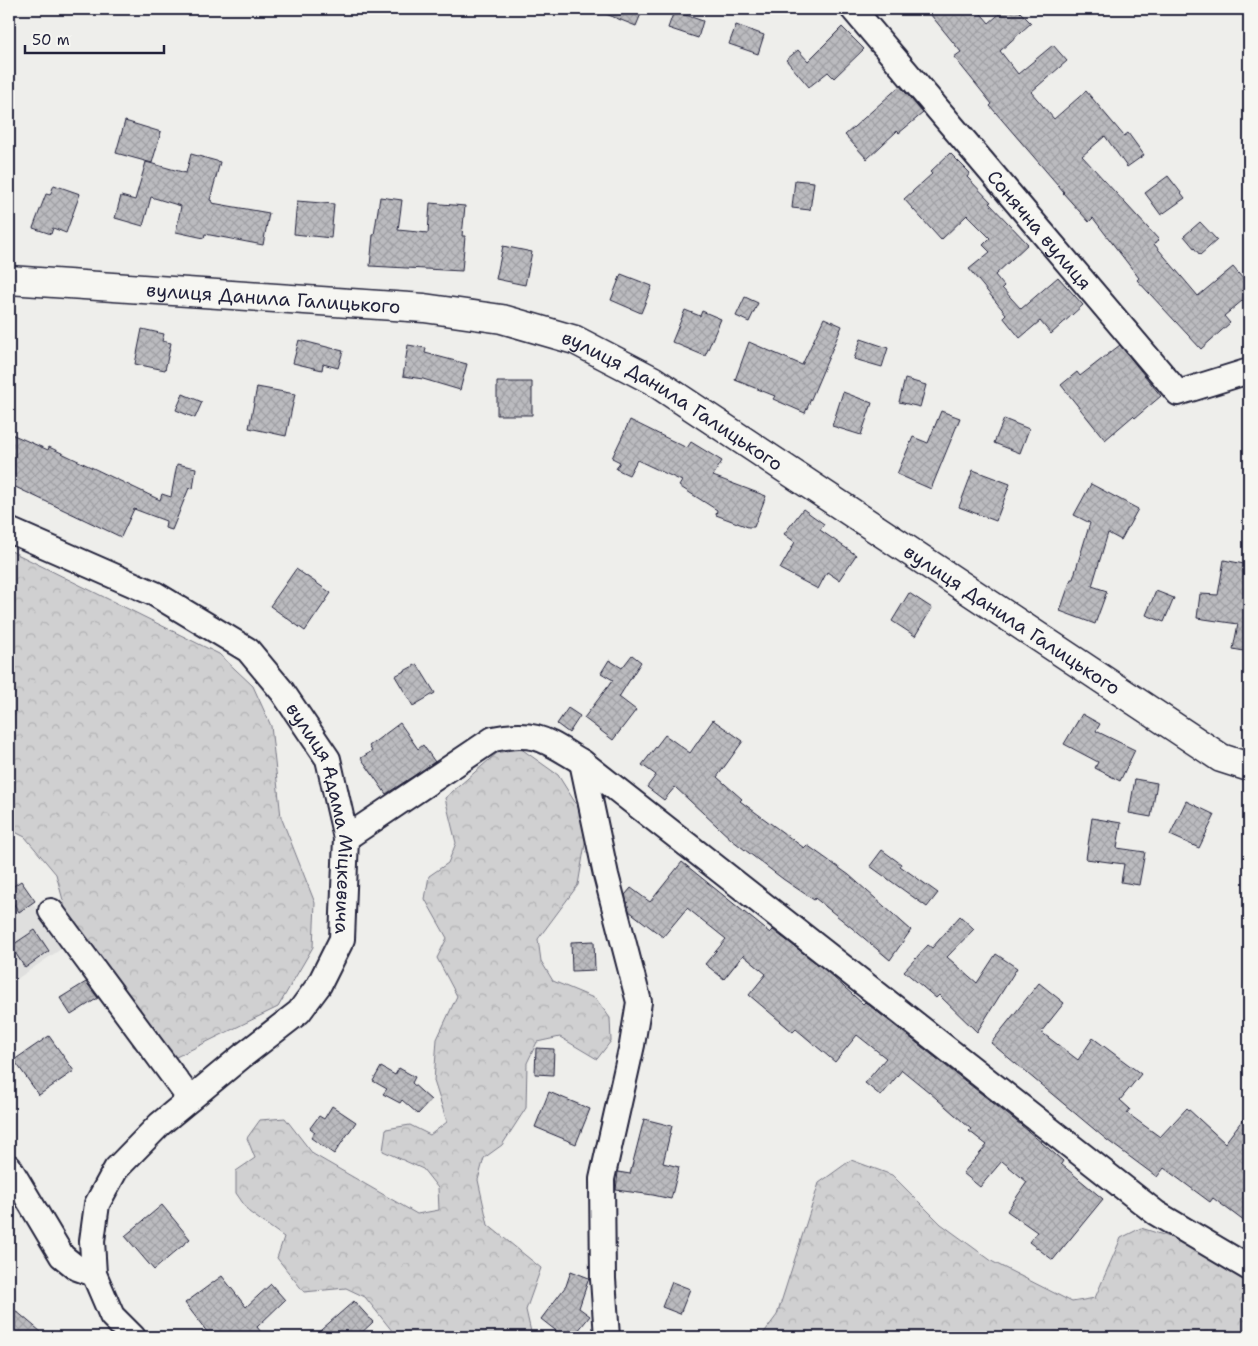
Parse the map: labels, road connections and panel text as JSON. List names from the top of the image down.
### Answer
{
  "streets": {
    "main road": ["вулиця Данила Галицького"],
    "street": ["Сонячна вулиця", "вулиця Адама Міцкевича"]
  },
  "scale_bar": "50 m"
}
